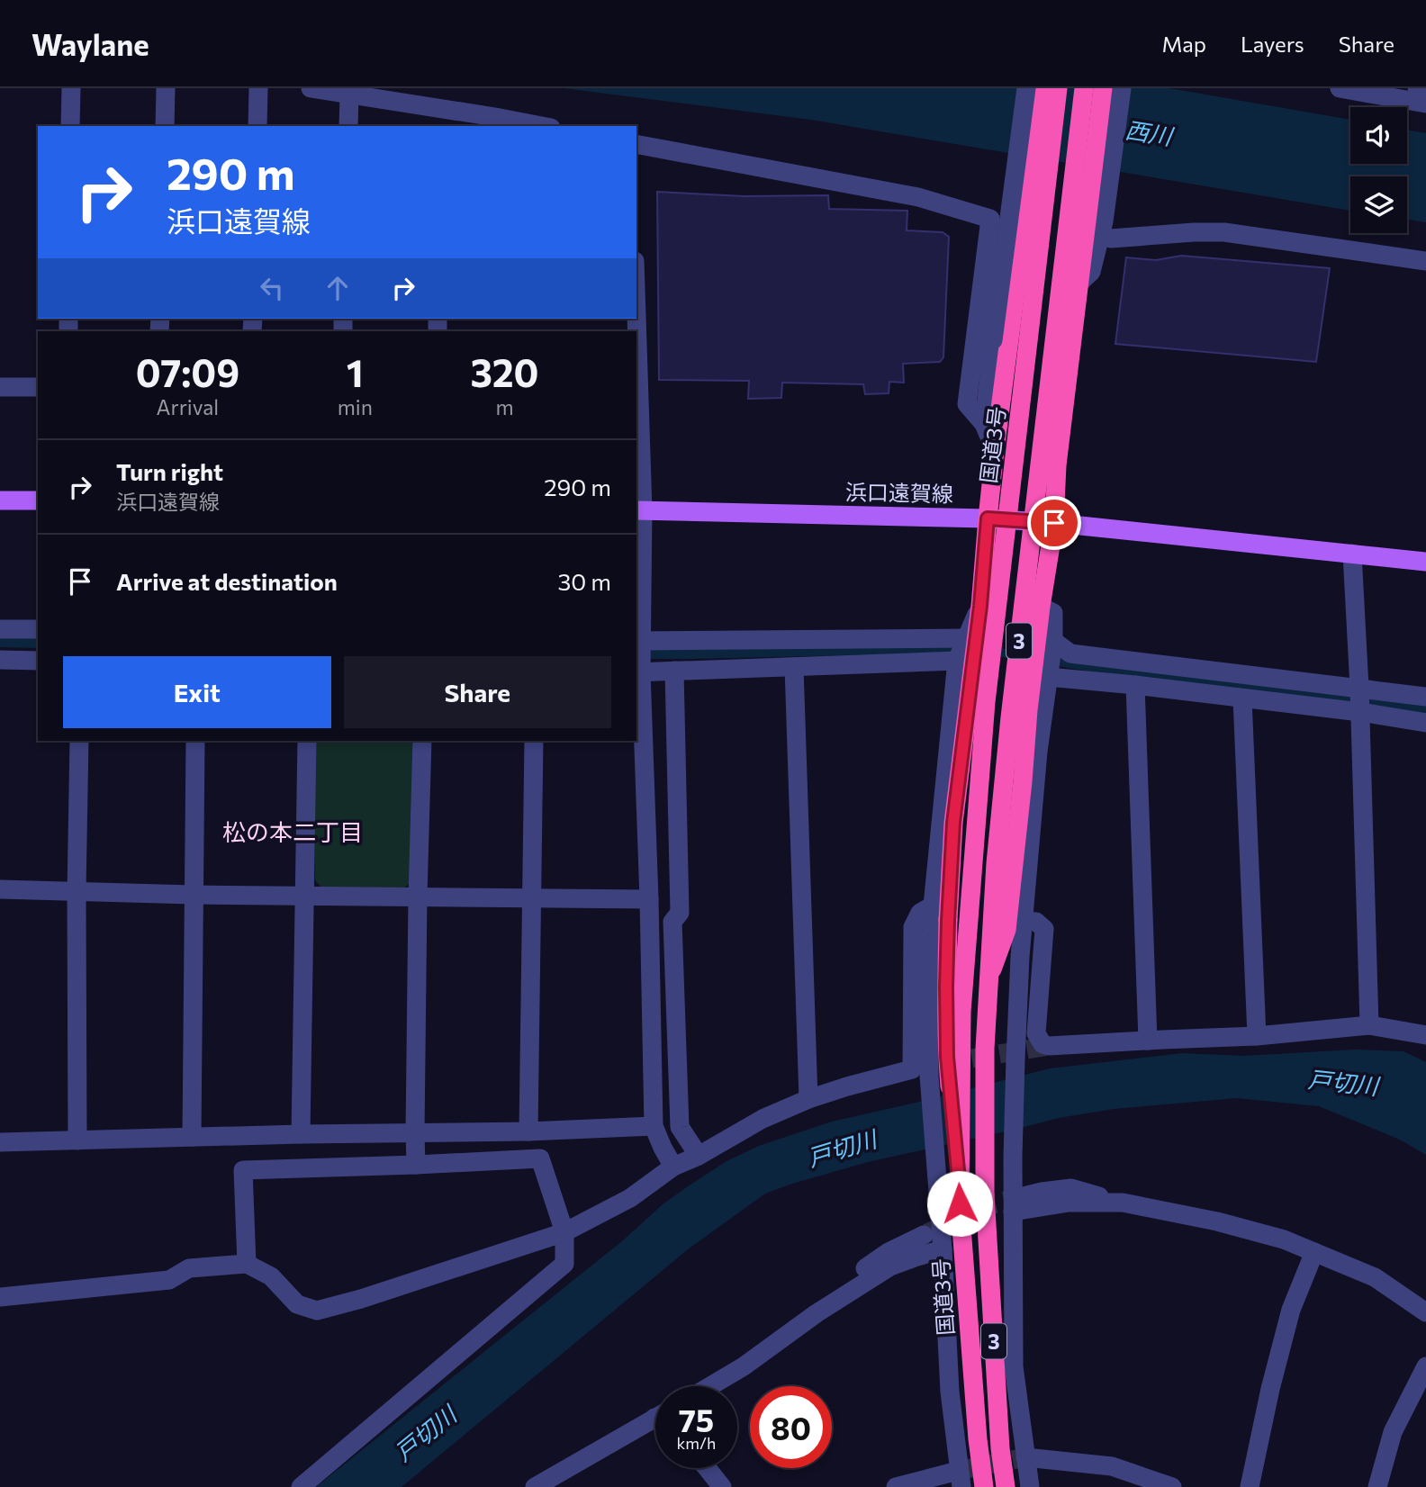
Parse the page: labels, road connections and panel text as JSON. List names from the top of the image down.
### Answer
{
  "streets": {
    "highway": ["国道3号", "3"],
    "main road": ["浜口遠賀線"]
  },
  "districts": ["松の本二丁目"],
  "water": ["西川", "戸切川"],
  "page": {
    "header": "Waylane",
    "nav": ["Map", "Layers", "Share"],
    "turn": ["290 m", "浜口遠賀線"],
    "eta": [
      "07:09",
      "Arrival",
      "1",
      "min",
      "320",
      "m"
    ],
    "list": [
      {
        "name": "Turn right",
        "note": "浜口遠賀線",
        "value": "290 m"
      },
      {
        "name": "Arrive at destination",
        "value": "30 m"
      }
    ],
    "buttons": ["Exit", "Share"],
    "speed": "75 km/h",
    "limit": "80"
  }
}
